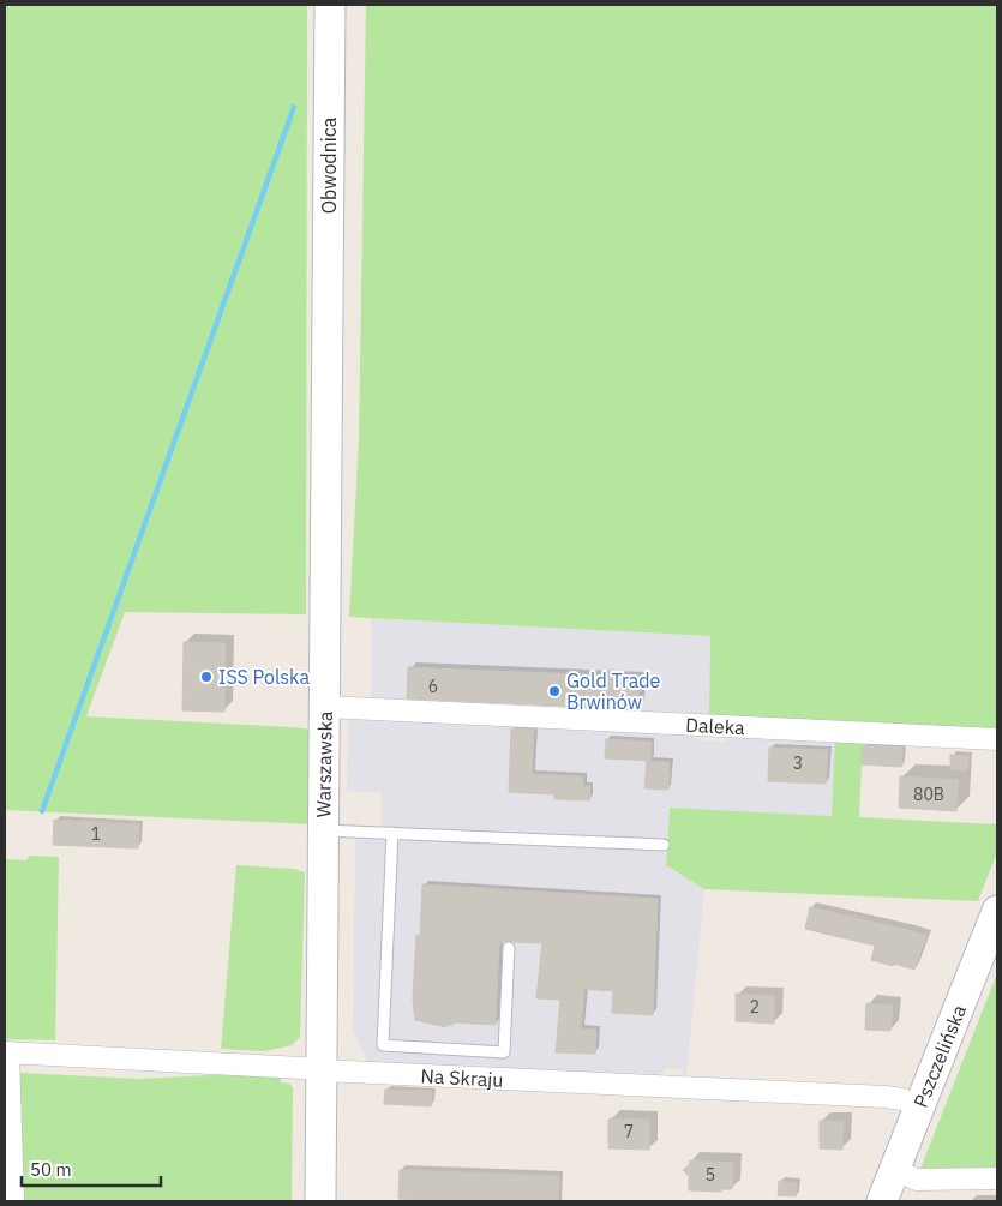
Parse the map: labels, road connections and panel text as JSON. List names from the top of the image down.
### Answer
{
  "streets": {
    "main road": ["Obwodnica", "Warszawska", "Pszczelińska"],
    "street": ["Daleka", "Na Skraju"]
  },
  "crossings": [
    ["Obwodnica", "Warszawska"],
    ["Daleka", "Warszawska"],
    ["Warszawska", "Na Skraju"],
    ["Pszczelińska", "Na Skraju"]
  ],
  "places": ["ISS Polska", "Gold Trade Brwinów"],
  "house_numbers": [
    "6",
    "3",
    "80B",
    "1",
    "2",
    "7",
    "5"
  ],
  "scale_bar": "50 m"
}
